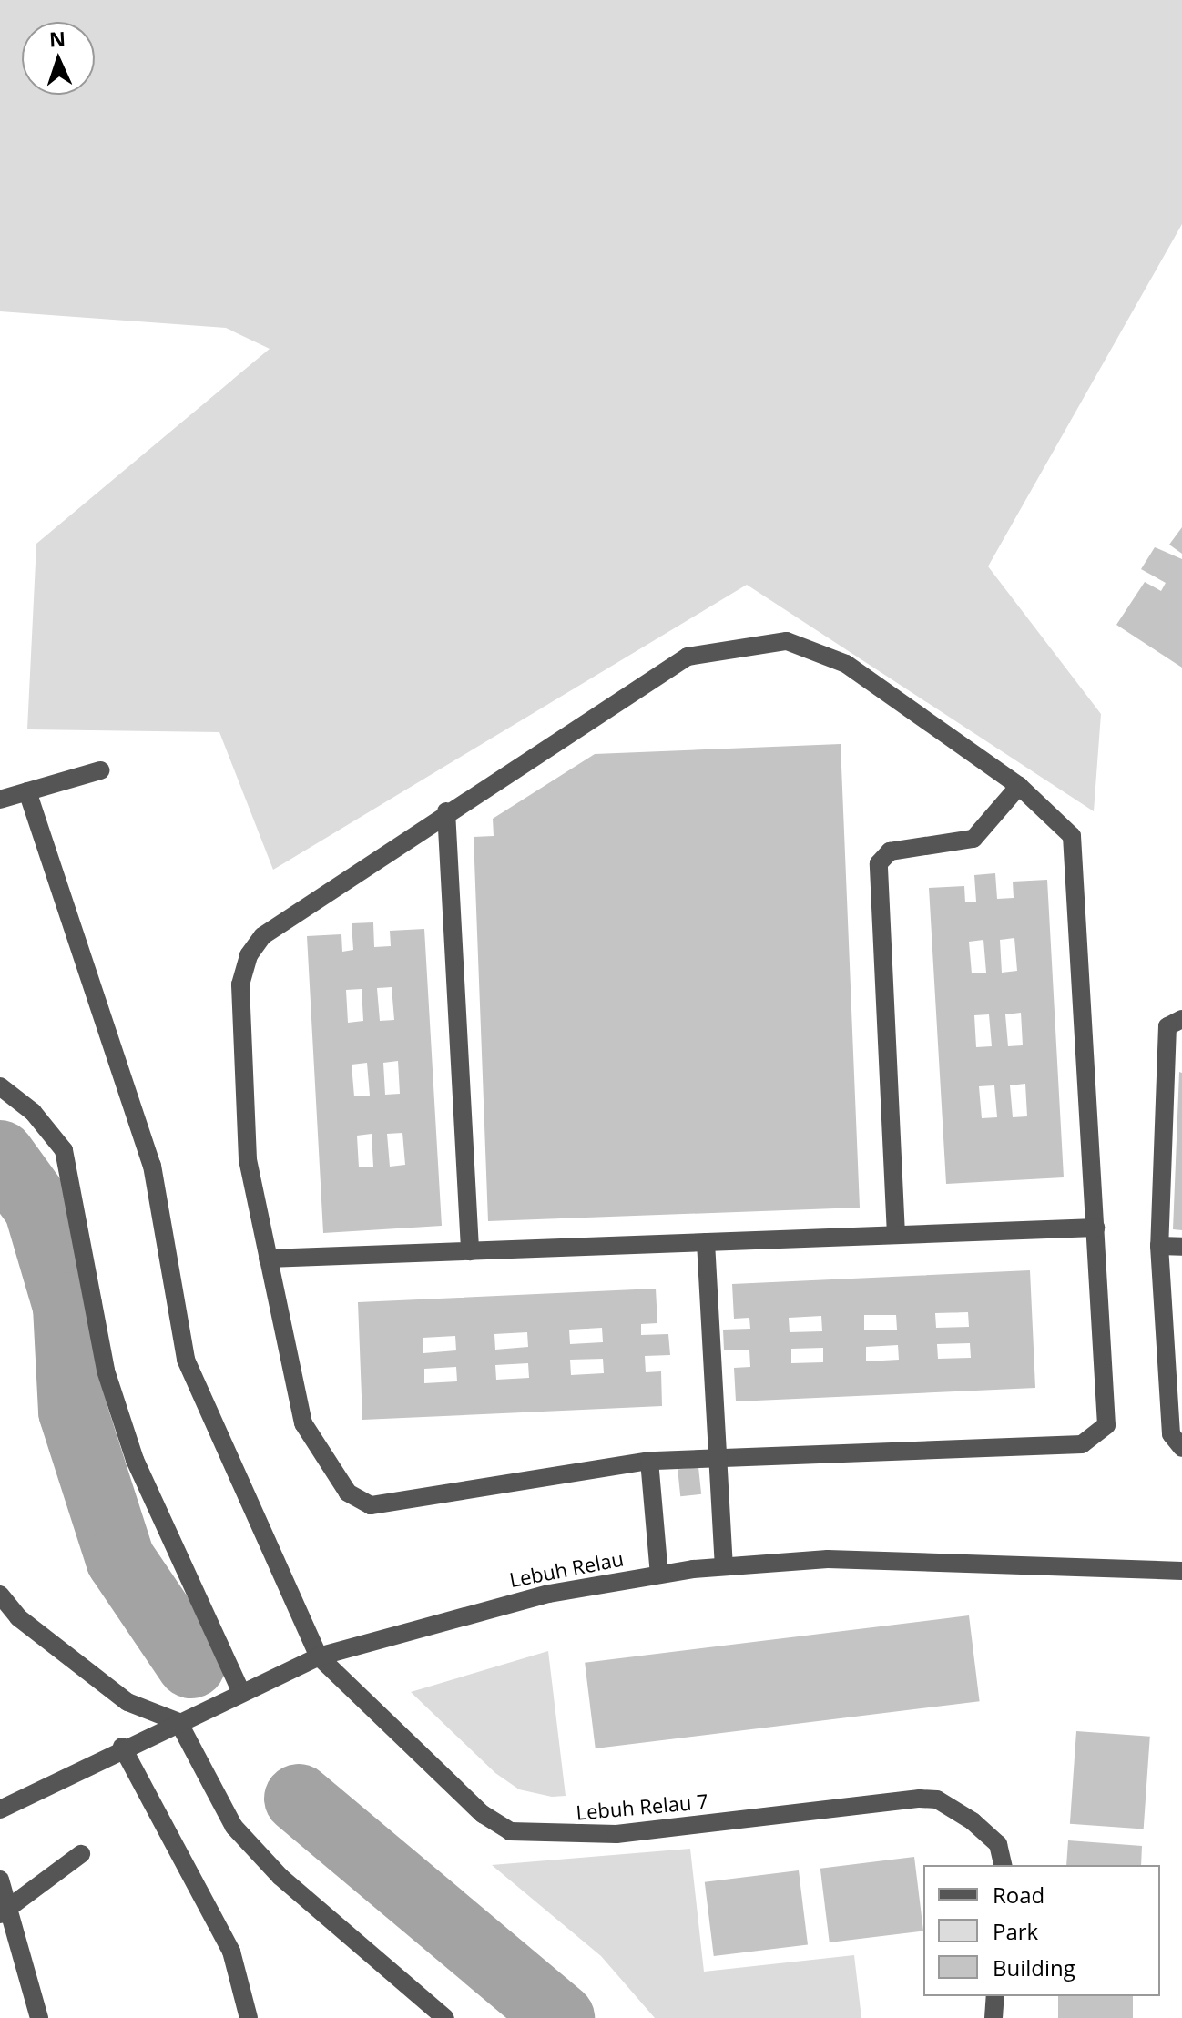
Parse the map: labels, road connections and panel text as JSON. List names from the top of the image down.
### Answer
{
  "streets": {
    "street": ["Lebuh Relau", "Lebuh Relau 7"]
  },
  "crossings": [
    ["Lebuh Relau", "Lebuh Relau 7"]
  ],
  "legend": ["Road", "Park", "Building"],
  "north": "top"
}
